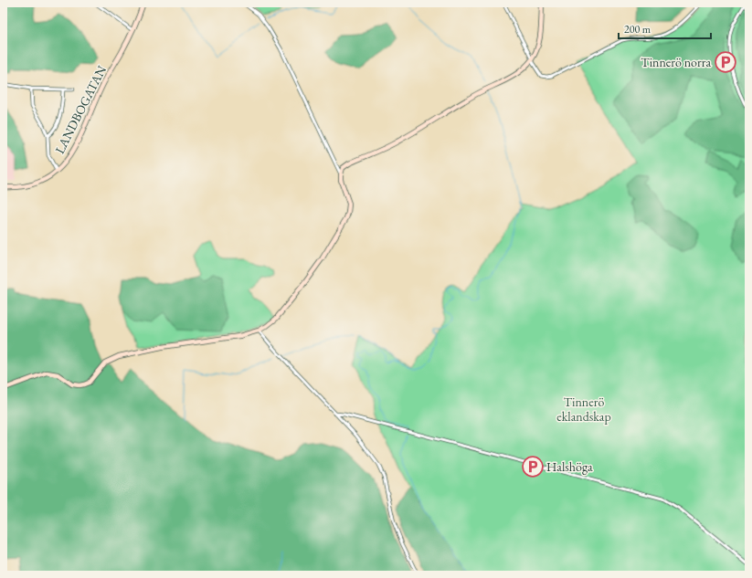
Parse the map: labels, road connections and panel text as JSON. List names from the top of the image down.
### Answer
{
  "streets": {
    "street": ["LANDBOGATAN"]
  },
  "parks": ["Tinnerö eklandskap"],
  "places": {
    "parking": ["Tinnerö norra", "Halshöga"]
  },
  "scale_bar": "200 m"
}
